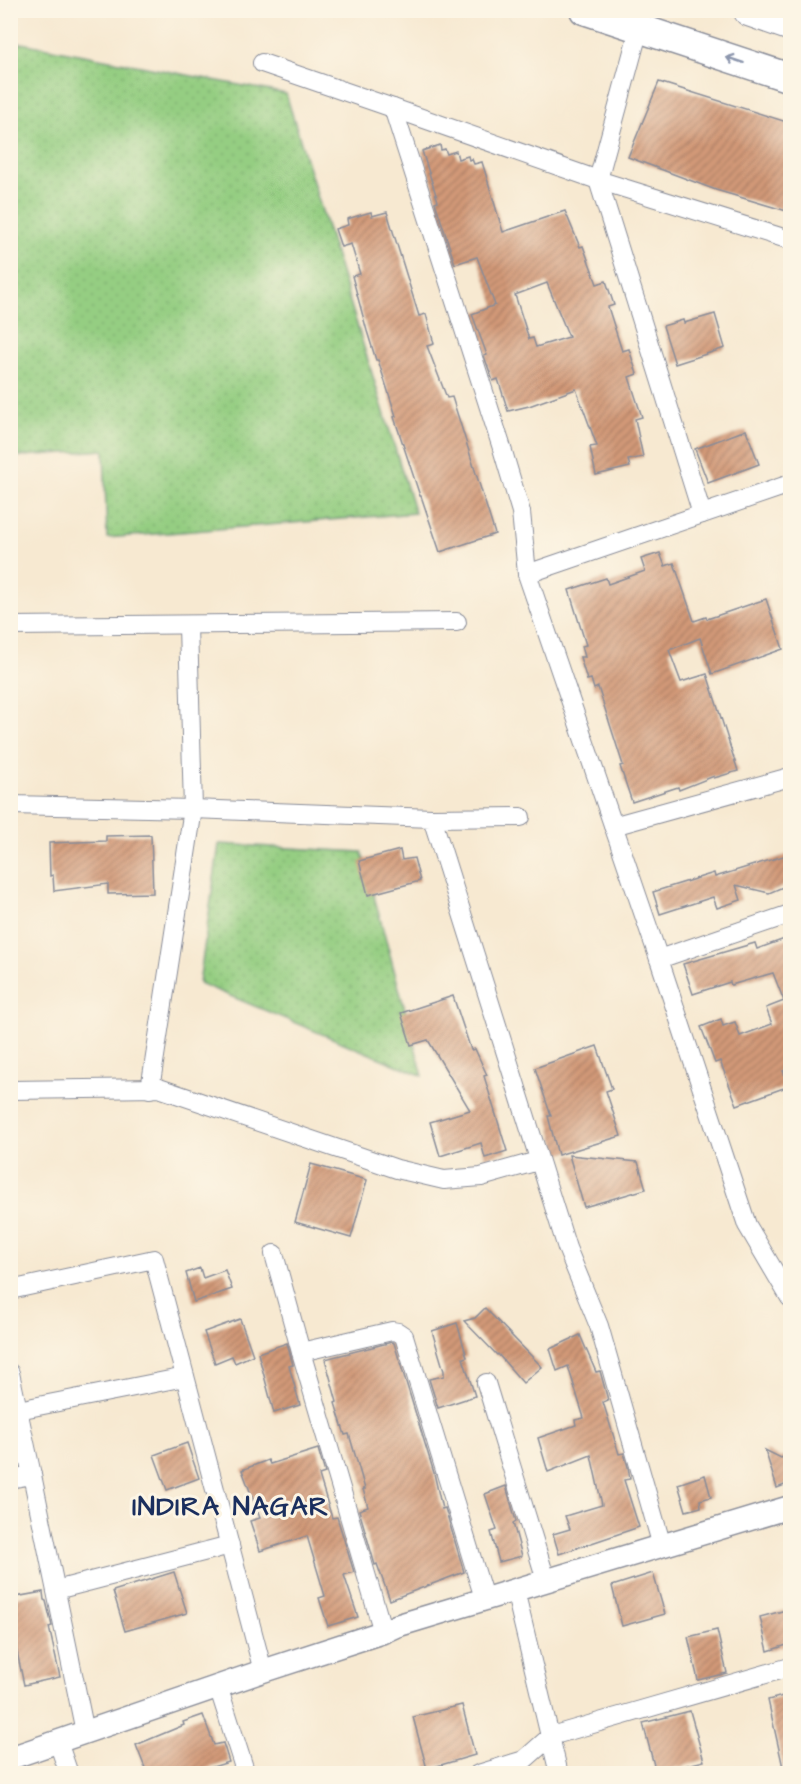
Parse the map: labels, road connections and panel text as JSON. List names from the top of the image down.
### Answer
{
  "districts": ["INDIRA NAGAR"]
}
